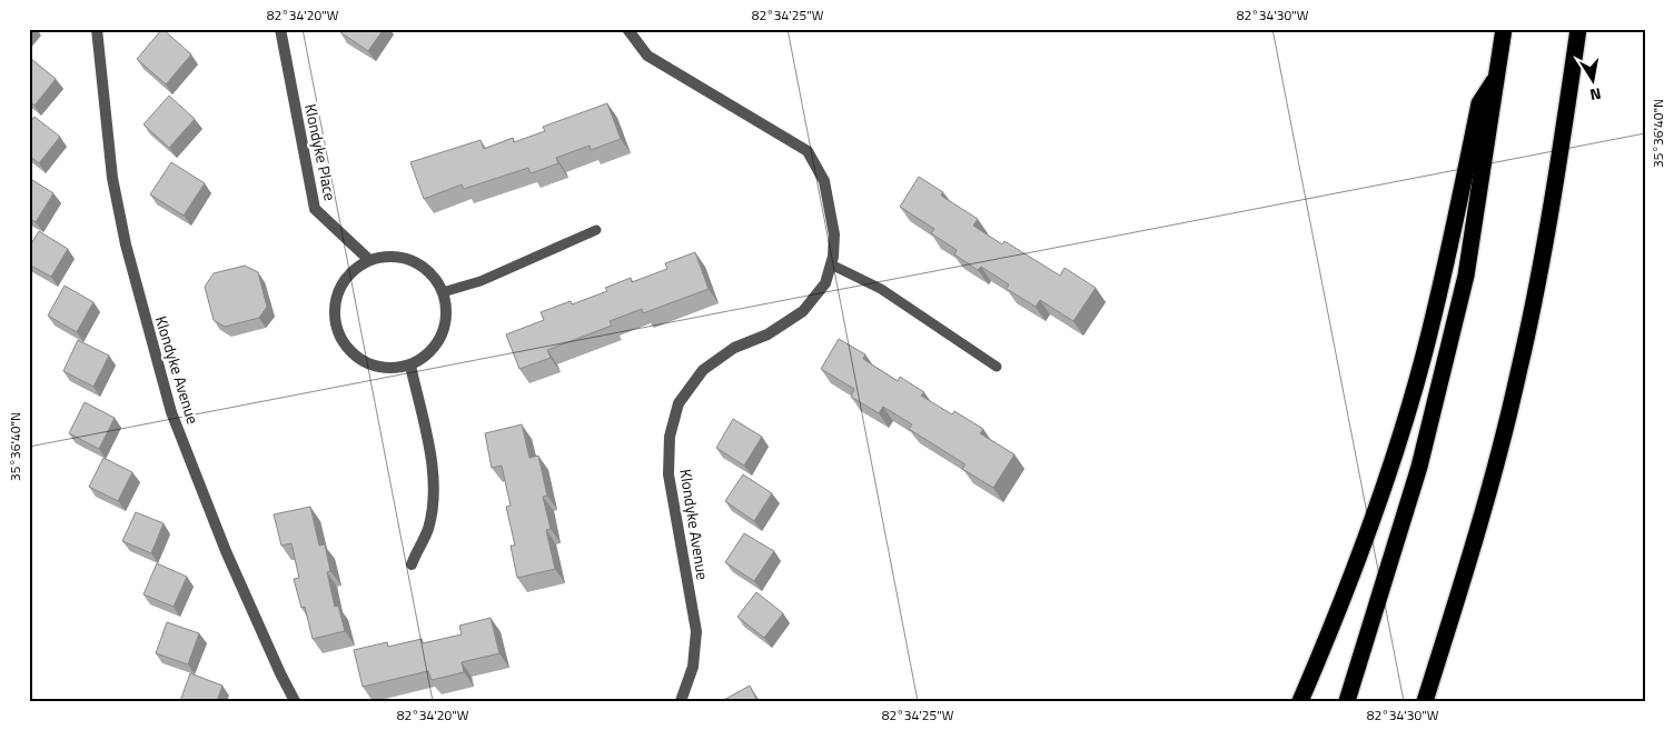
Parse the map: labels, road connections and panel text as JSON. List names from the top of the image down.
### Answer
{
  "streets": {
    "street": ["Klondyke Place", "Klondyke Avenue"]
  },
  "north": "bottom",
  "coordinates": [
    "82°34'20\"W",
    "82°34'25\"W",
    "82°34'30\"W",
    "35°36'40\"N"
  ]
}
